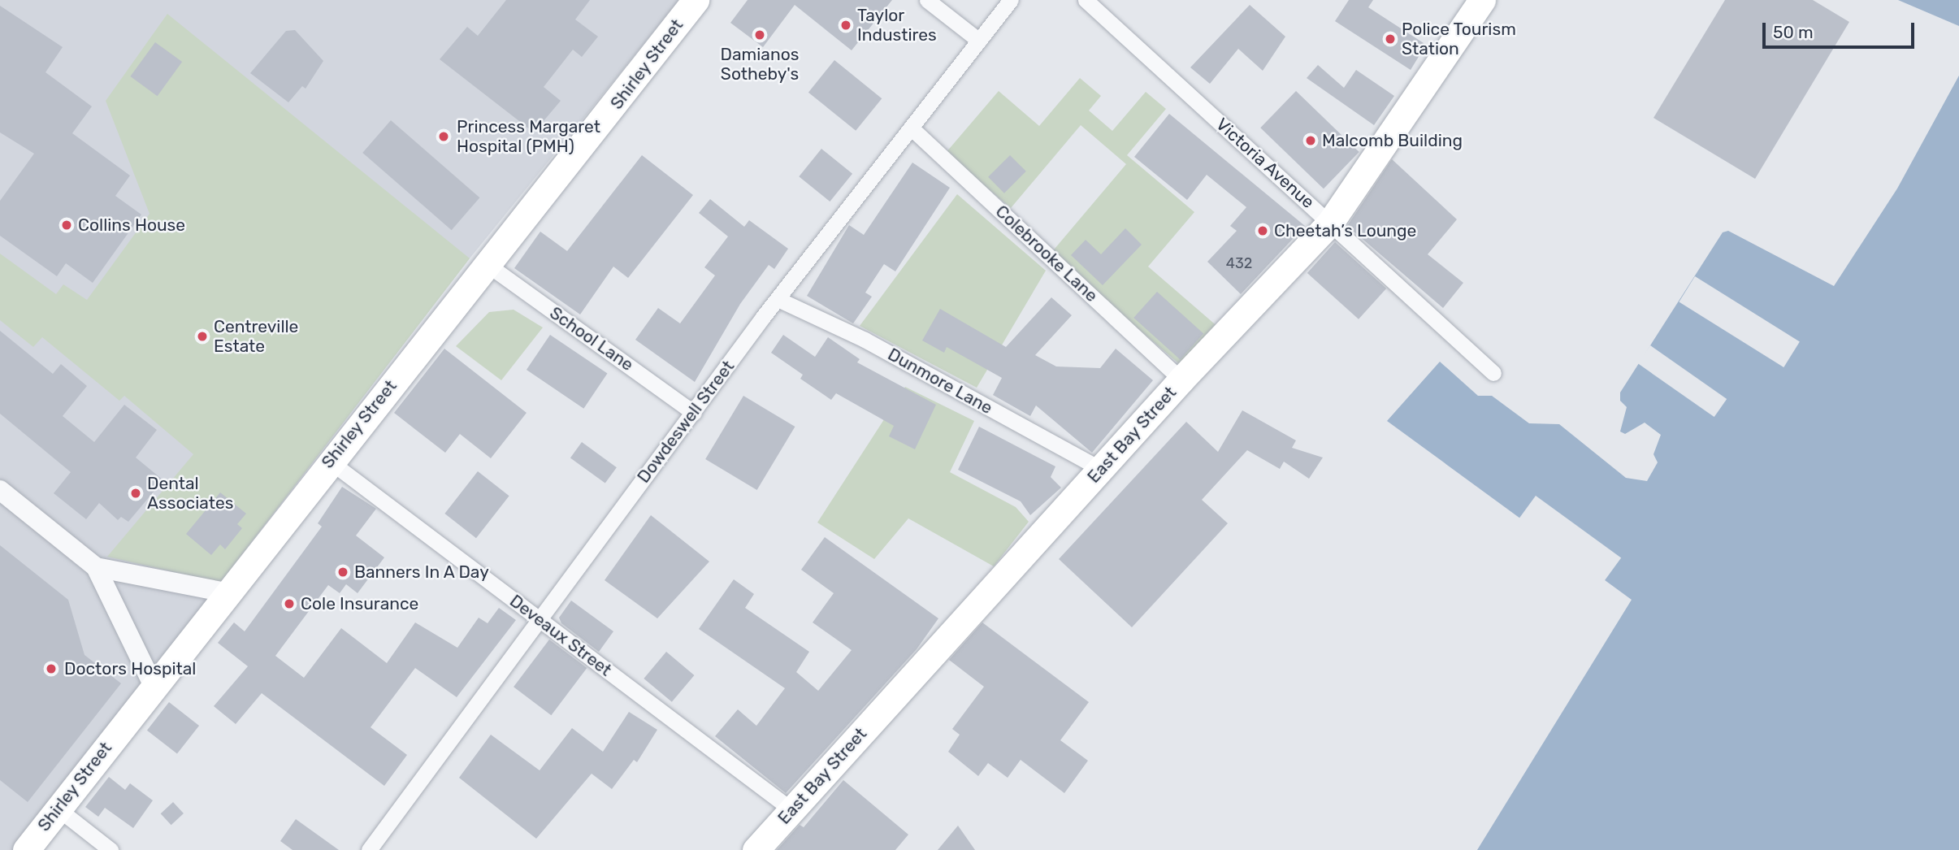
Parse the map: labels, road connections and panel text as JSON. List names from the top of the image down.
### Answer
{
  "streets": {
    "highway": ["Shirley Street", "East Bay Street"],
    "street": [
      "Victoria Avenue",
      "Colebrooke Lane",
      "School Lane",
      "Dunmore Lane",
      "Dowdeswell Street",
      "Deveaux Street"
    ]
  },
  "crossings": [
    ["Shirley Street", "School Lane"],
    ["Shirley Street", "Deveaux Street"],
    ["Victoria Avenue", "East Bay Street"],
    ["Colebrooke Lane", "Dowdeswell Street"],
    ["Colebrooke Lane", "East Bay Street"],
    ["School Lane", "Dowdeswell Street"],
    ["Dunmore Lane", "Dowdeswell Street"],
    ["Dunmore Lane", "East Bay Street"],
    ["Dowdeswell Street", "Deveaux Street"],
    ["East Bay Street", "Deveaux Street"]
  ],
  "places": [
    "Taylor Industires",
    "Damianos Sotheby's",
    "Police Tourism Station",
    "Princess Margaret Hospital (PMH)",
    "Malcomb Building",
    "Collins House",
    "Cheetah’s Lounge",
    "Centreville Estate",
    "Dental Associates",
    "Banners In A Day",
    "Cole Insurance",
    "Doctors Hospital"
  ],
  "house_numbers": ["432"],
  "scale_bar": "50 m"
}
